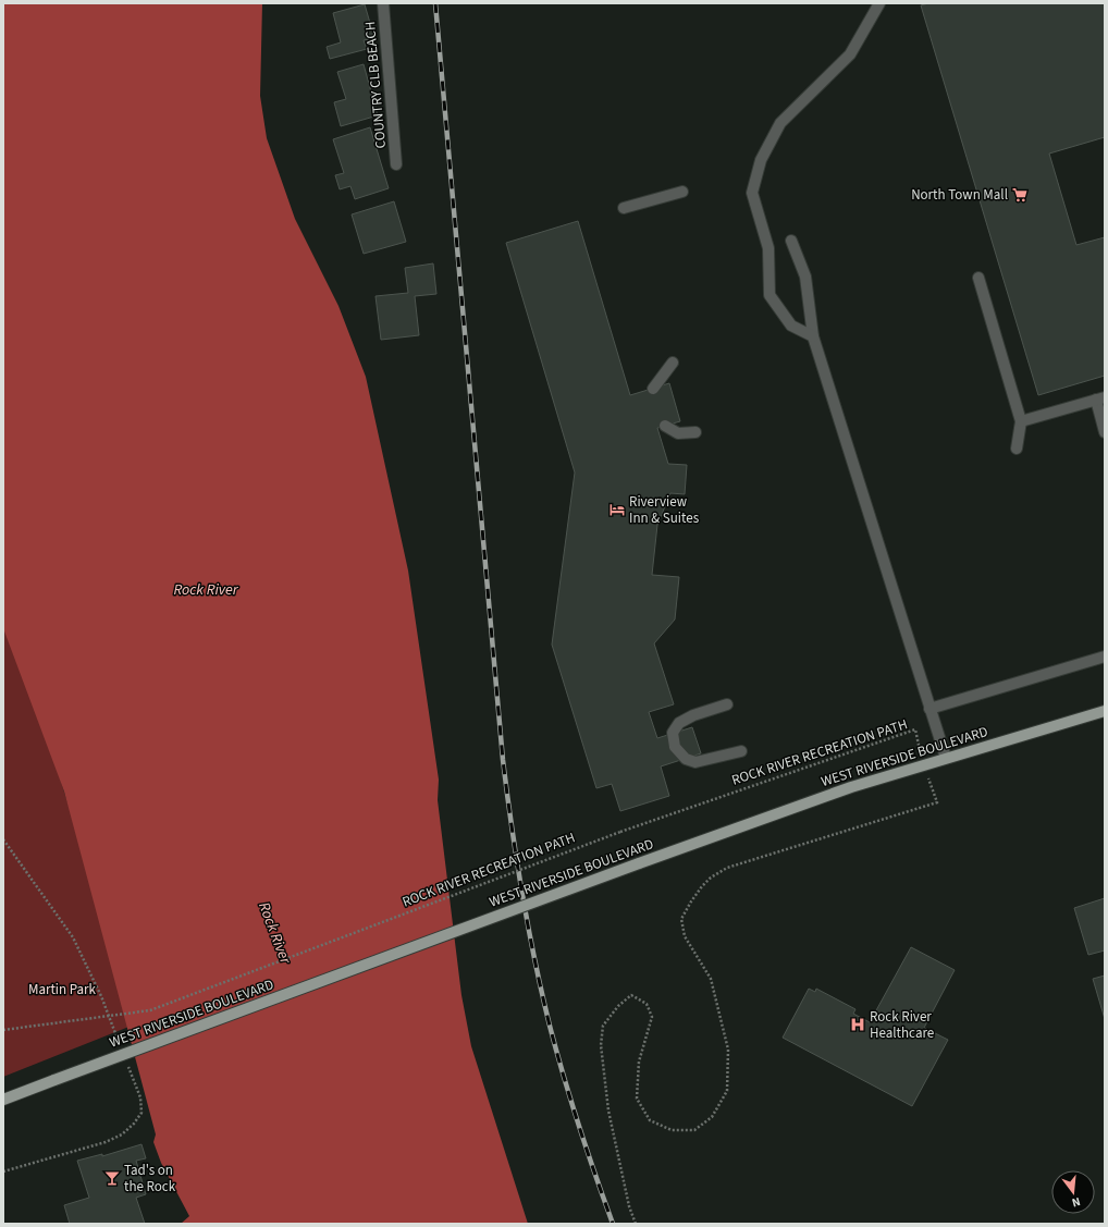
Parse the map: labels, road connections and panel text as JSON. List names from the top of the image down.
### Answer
{
  "streets": {
    "main road": ["WEST RIVERSIDE BOULEVARD"],
    "street": ["COUNTRY CLB BEACH"],
    "path": ["ROCK RIVER RECREATION PATH"]
  },
  "crossings": [
    ["ROCK RIVER RECREATION PATH", "WEST RIVERSIDE BOULEVARD"]
  ],
  "water": ["Rock River"],
  "parks": ["Martin Park"],
  "places": {
    "supermarket": ["North Town Mall"],
    "hotel": ["Riverview Inn & Suites"],
    "hospital": ["Rock River Healthcare"],
    "bar": ["Tad's on the Rock"]
  },
  "north": "bottom"
}
